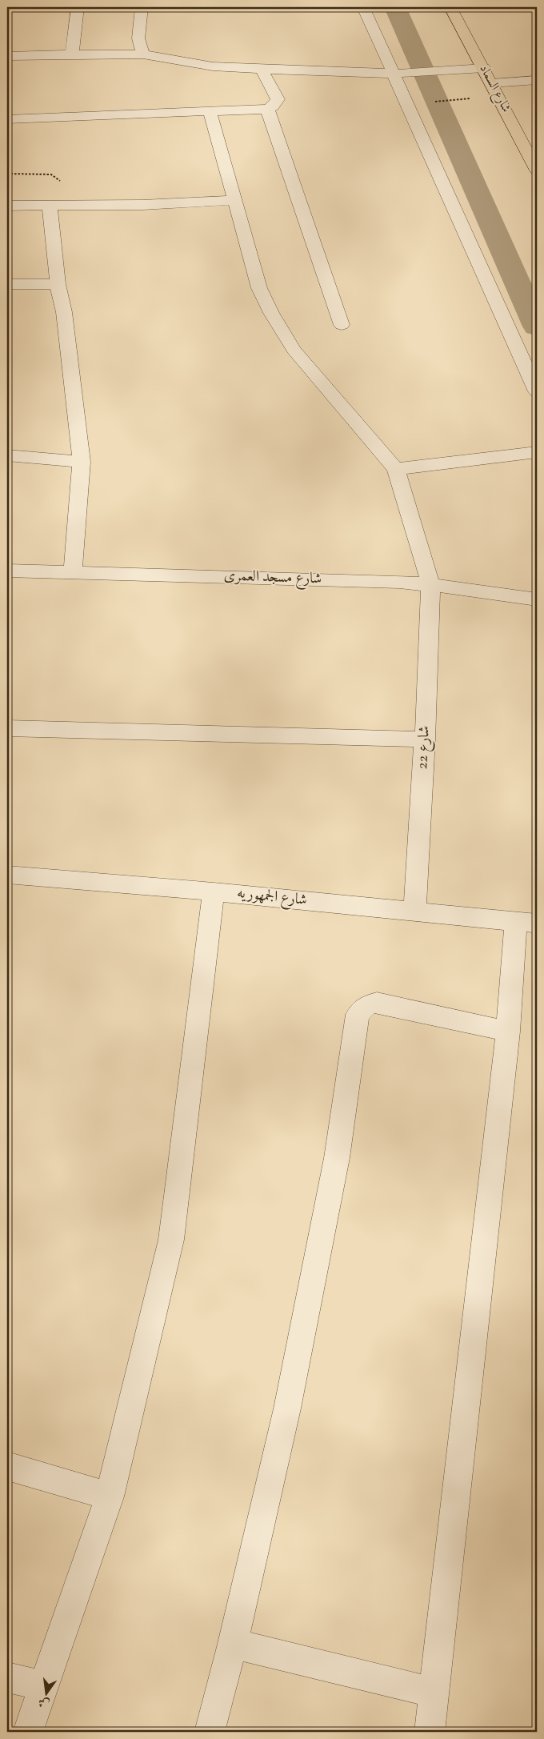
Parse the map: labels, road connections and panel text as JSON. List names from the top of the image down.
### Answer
{
  "streets": {
    "highway": ["شارع السماد"],
    "street": ["شارع مسجد العمرى", "شارع 22", "شارع الجمهوريه"]
  },
  "crossings": [
    ["شارع مسجد العمرى", "شارع 22"],
    ["شارع 22", "شارع الجمهوريه"]
  ],
  "north": "bottom"
}
